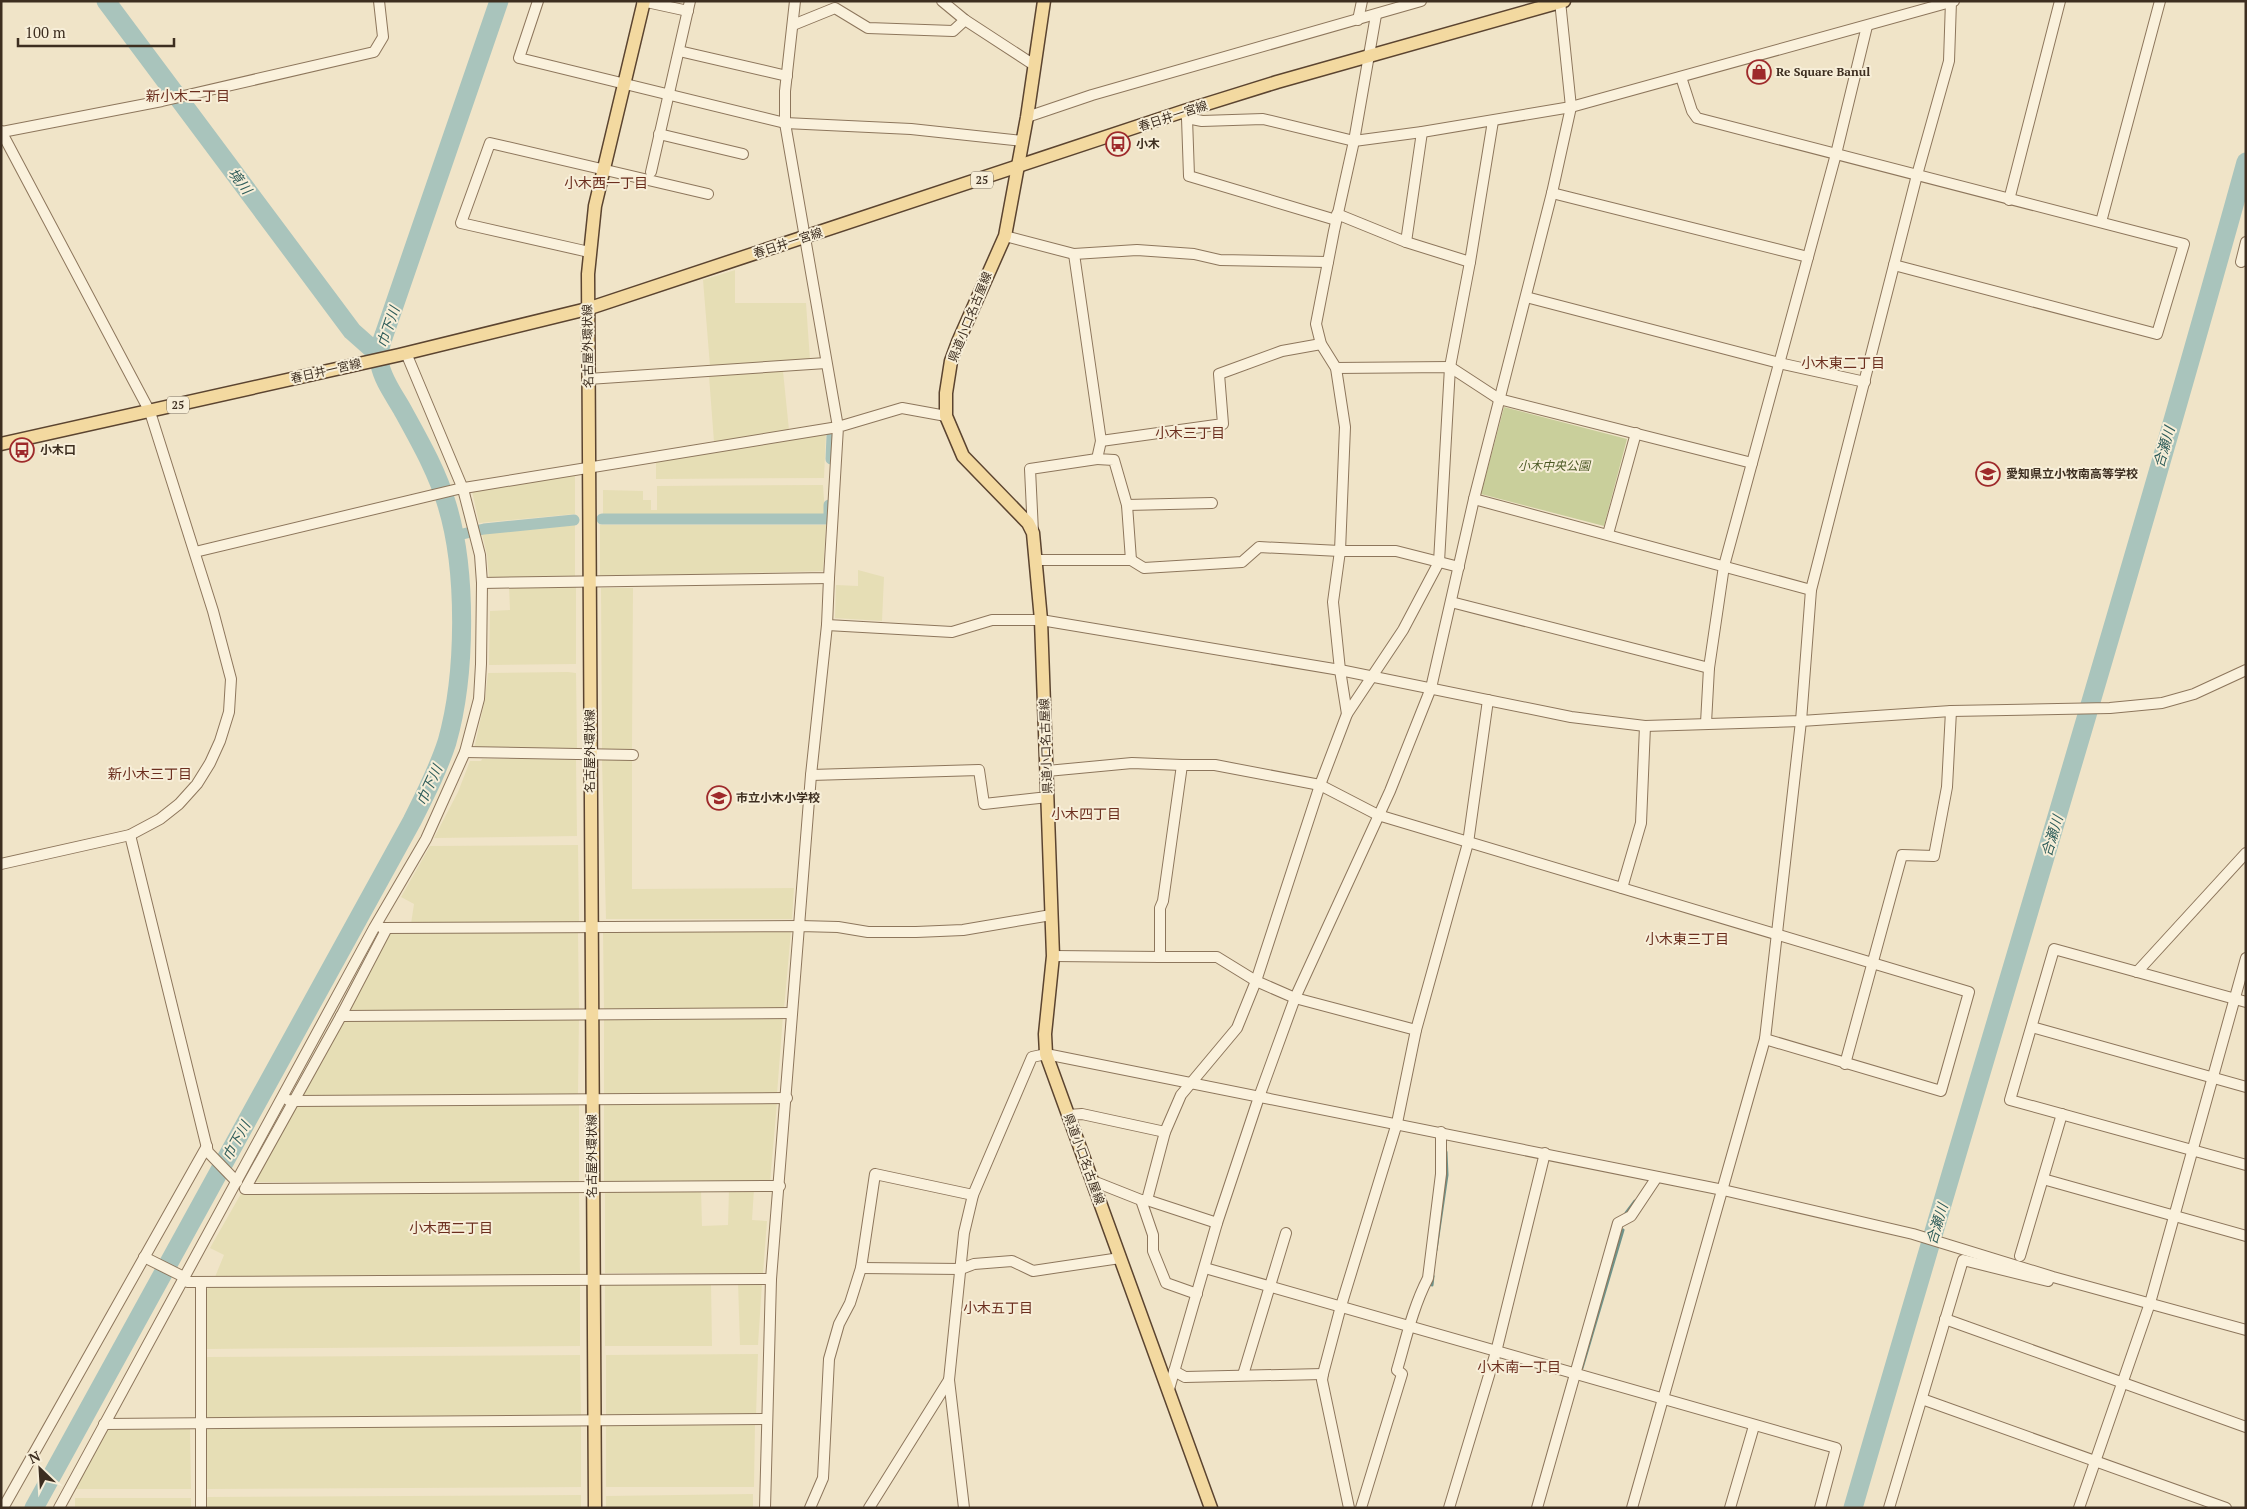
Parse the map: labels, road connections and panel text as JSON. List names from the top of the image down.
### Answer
{
  "streets": {
    "main road": [
      "春日井一宮線",
      "25",
      "県道小口名古屋線",
      "名古屋外環状線"
    ]
  },
  "crossings": [
    ["春日井一宮線", "県道小口名古屋線"],
    ["春日井一宮線", "名古屋外環状線"]
  ],
  "districts": [
    "新小木二丁目",
    "小木西一丁目",
    "小木東二丁目",
    "小木三丁目",
    "新小木三丁目",
    "小木四丁目",
    "小木東三丁目",
    "小木西二丁目",
    "小木五丁目",
    "小木南一丁目"
  ],
  "water": ["境川", "巾下川", "合瀬川"],
  "parks": ["小木中央公園"],
  "places": {
    "shop": ["Re Square Banul"],
    "bus stop": ["小木", "小木口"],
    "school or university": ["愛知県立小牧南高等学校", "市立小木小学校"]
  },
  "scale_bar": "100 m",
  "north": "top left"
}
